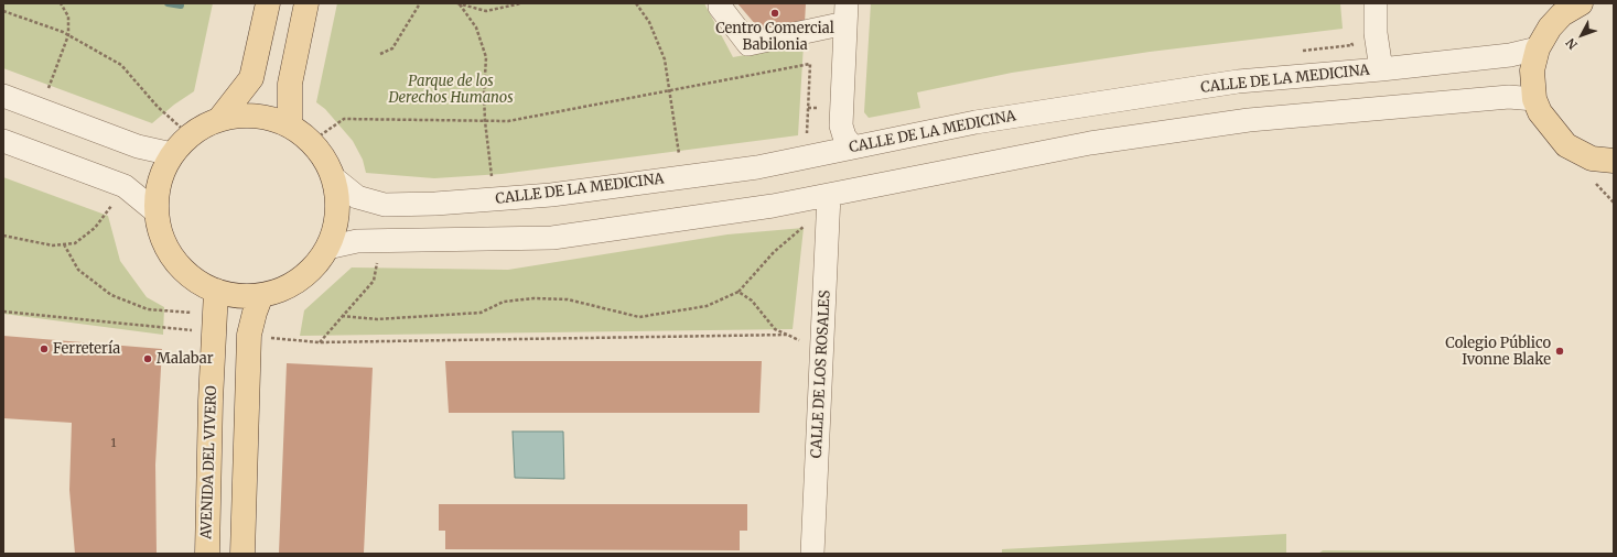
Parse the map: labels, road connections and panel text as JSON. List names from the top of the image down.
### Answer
{
  "streets": {
    "main road": ["AVENIDA DEL VIVERO"],
    "street": ["CALLE DE LA MEDICINA", "CALLE DE LOS ROSALES"]
  },
  "parks": ["Parque de los Derechos Humanos"],
  "places": [
    "Centro Comercial Babilonia",
    "Ferretería",
    "Colegio Público Ivonne Blake",
    "Malabar"
  ],
  "house_numbers": ["1"],
  "north": "bottom left"
}
